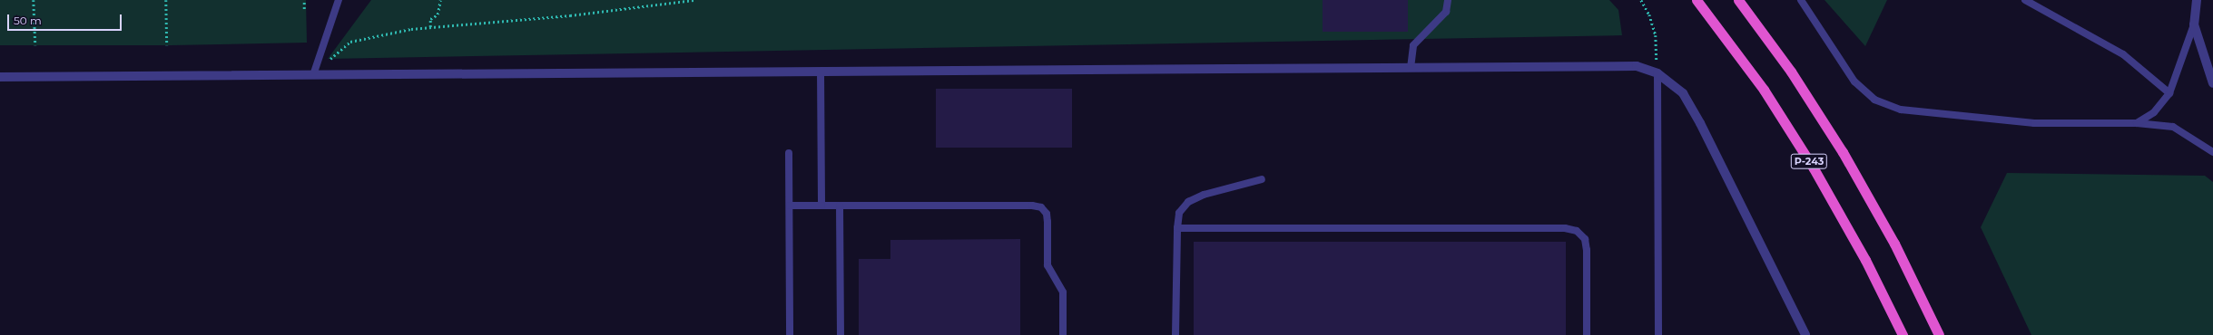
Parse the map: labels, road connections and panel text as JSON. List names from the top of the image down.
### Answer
{
  "streets": {
    "highway": ["Р-243"]
  },
  "scale_bar": "50 m"
}
